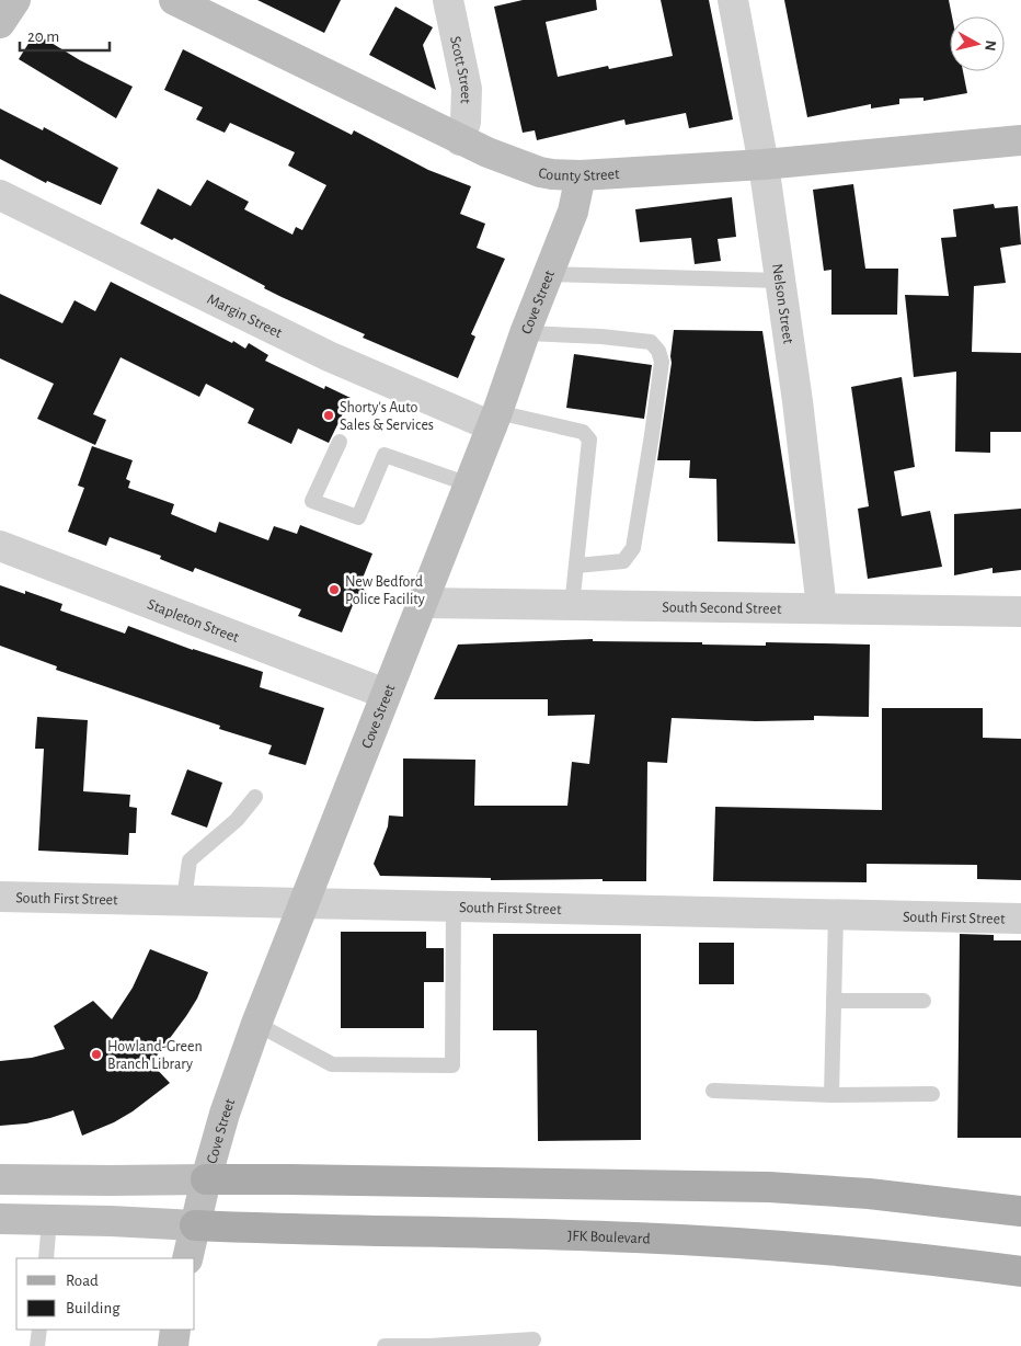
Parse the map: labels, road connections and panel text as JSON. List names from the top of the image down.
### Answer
{
  "streets": {
    "main road": ["County Street", "Cove Street", "JFK Boulevard"],
    "street": [
      "Scott Street",
      "Nelson Street",
      "Margin Street",
      "South Second Street",
      "Stapleton Street",
      "South First Street"
    ]
  },
  "crossings": [
    ["Scott Street", "County Street"],
    ["County Street", "Cove Street"],
    ["County Street", "Nelson Street"],
    ["Cove Street", "Margin Street"],
    ["Cove Street", "South Second Street"],
    ["Cove Street", "Stapleton Street"],
    ["Cove Street", "South First Street"],
    ["Cove Street", "JFK Boulevard"],
    ["Nelson Street", "South Second Street"]
  ],
  "places": ["Shorty's Auto Sales & Services", "New Bedford Police Facility", "Howland-Green Branch Library"],
  "legend": ["Road", "Building"],
  "scale_bar": "20 m",
  "north": "right"
}
